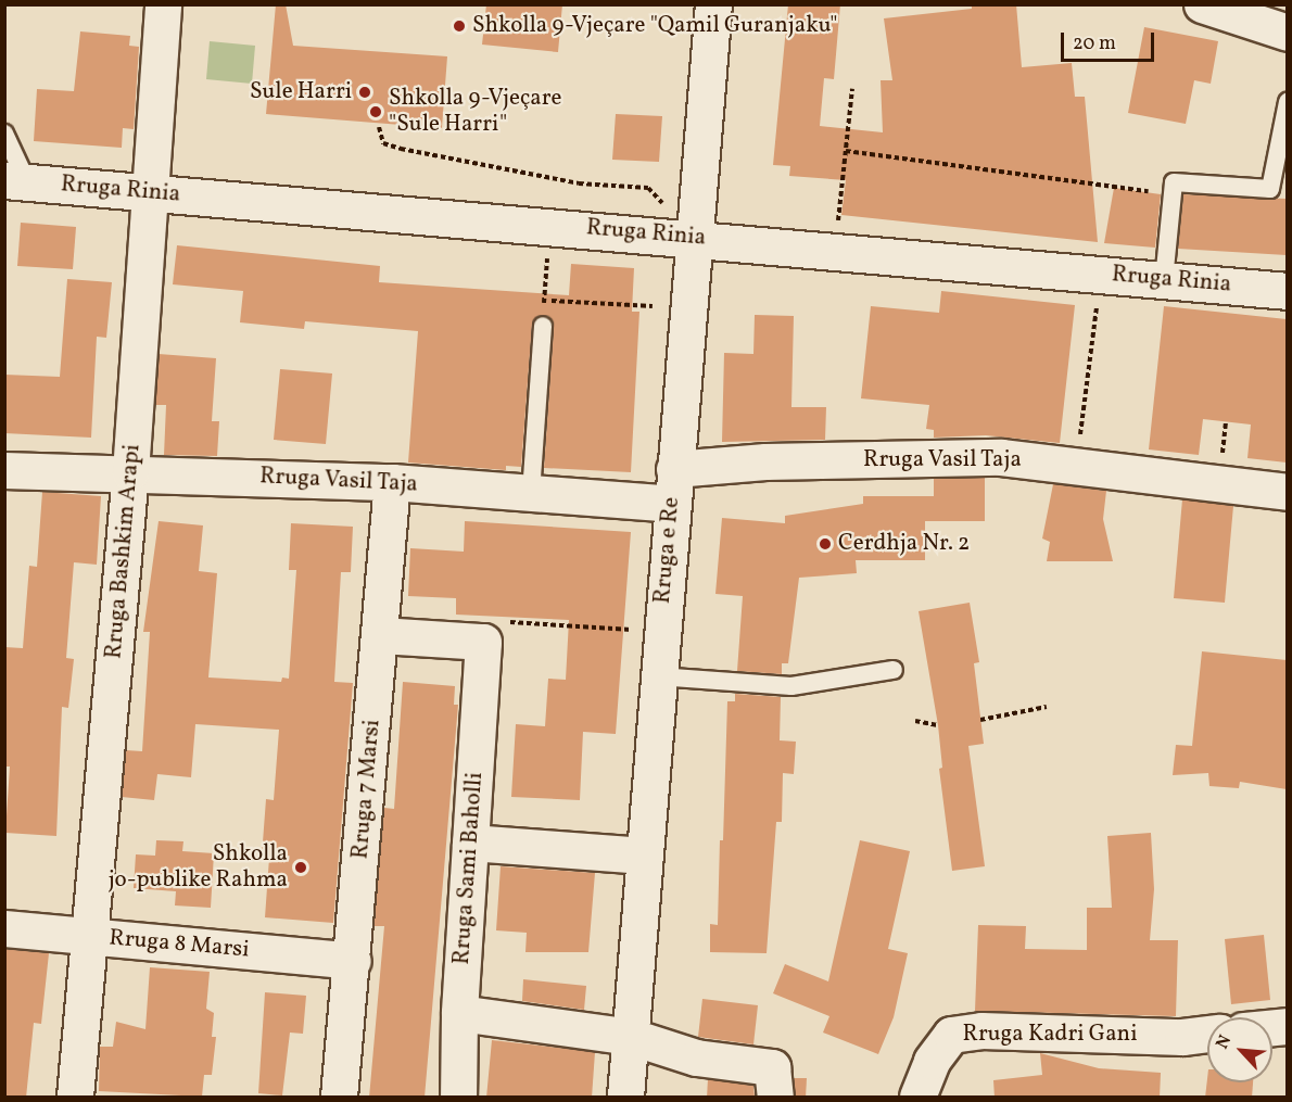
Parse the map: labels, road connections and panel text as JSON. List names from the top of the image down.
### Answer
{
  "streets": {
    "street": [
      "Rruga Rinia",
      "Rruga Vasil Taja",
      "Rruga e Re",
      "Rruga Bashkim Arapi",
      "Rruga 7 Marsi",
      "Rruga Sami Baholli",
      "Rruga 8 Marsi",
      "Rruga Kadri Gani"
    ]
  },
  "crossings": [
    ["Rruga Rinia", "Rruga e Re"],
    ["Rruga Rinia", "Rruga Bashkim Arapi"],
    ["Rruga Vasil Taja", "Rruga e Re"],
    ["Rruga Vasil Taja", "Rruga Bashkim Arapi"],
    ["Rruga Vasil Taja", "Rruga 7 Marsi"],
    ["Rruga Bashkim Arapi", "Rruga 8 Marsi"],
    ["Rruga 7 Marsi", "Rruga 8 Marsi"]
  ],
  "places": [
    "Shkolla 9-Vjeçare \"Qamil Guranjaku\"",
    "Sule Harri",
    "Shkolla 9-Vjeçare \"Sule Harri\"",
    "Cerdhja Nr. 2",
    "Shkolla jo-publike Rahma"
  ],
  "scale_bar": "20 m",
  "north": "top left"
}
